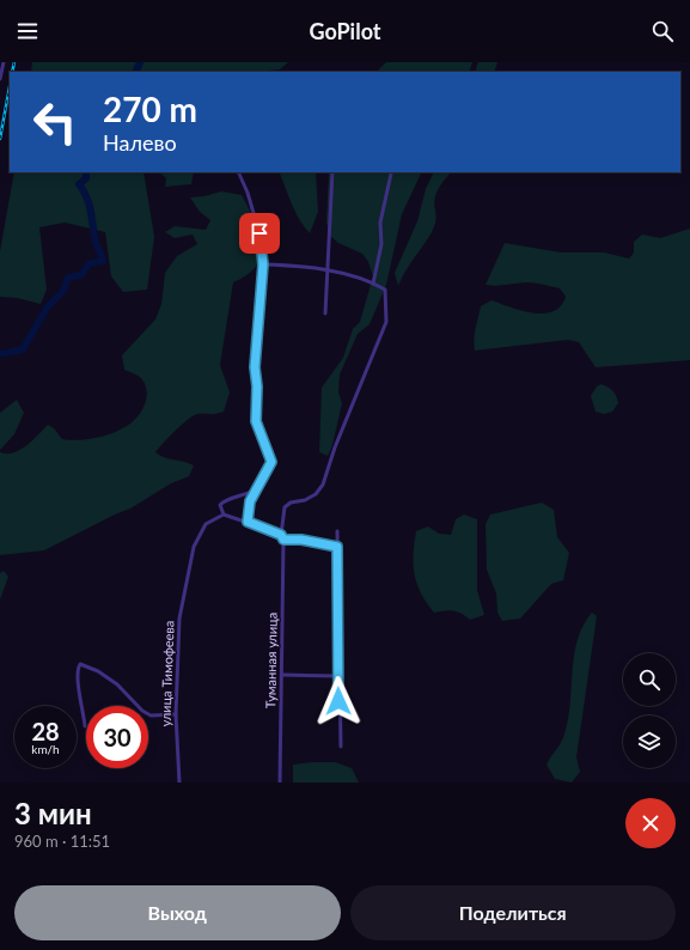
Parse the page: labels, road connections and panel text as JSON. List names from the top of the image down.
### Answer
{
  "streets": {
    "street": ["Туманная улица", "улица Тимофеева"]
  },
  "page": {
    "header": "GoPilot",
    "turn": ["270 m", "Налево"],
    "speed": "28 km/h",
    "limit": "30",
    "heading": ["3 мин", "960 m · 11:51"],
    "buttons": ["Выход", "Поделиться"]
  }
}
